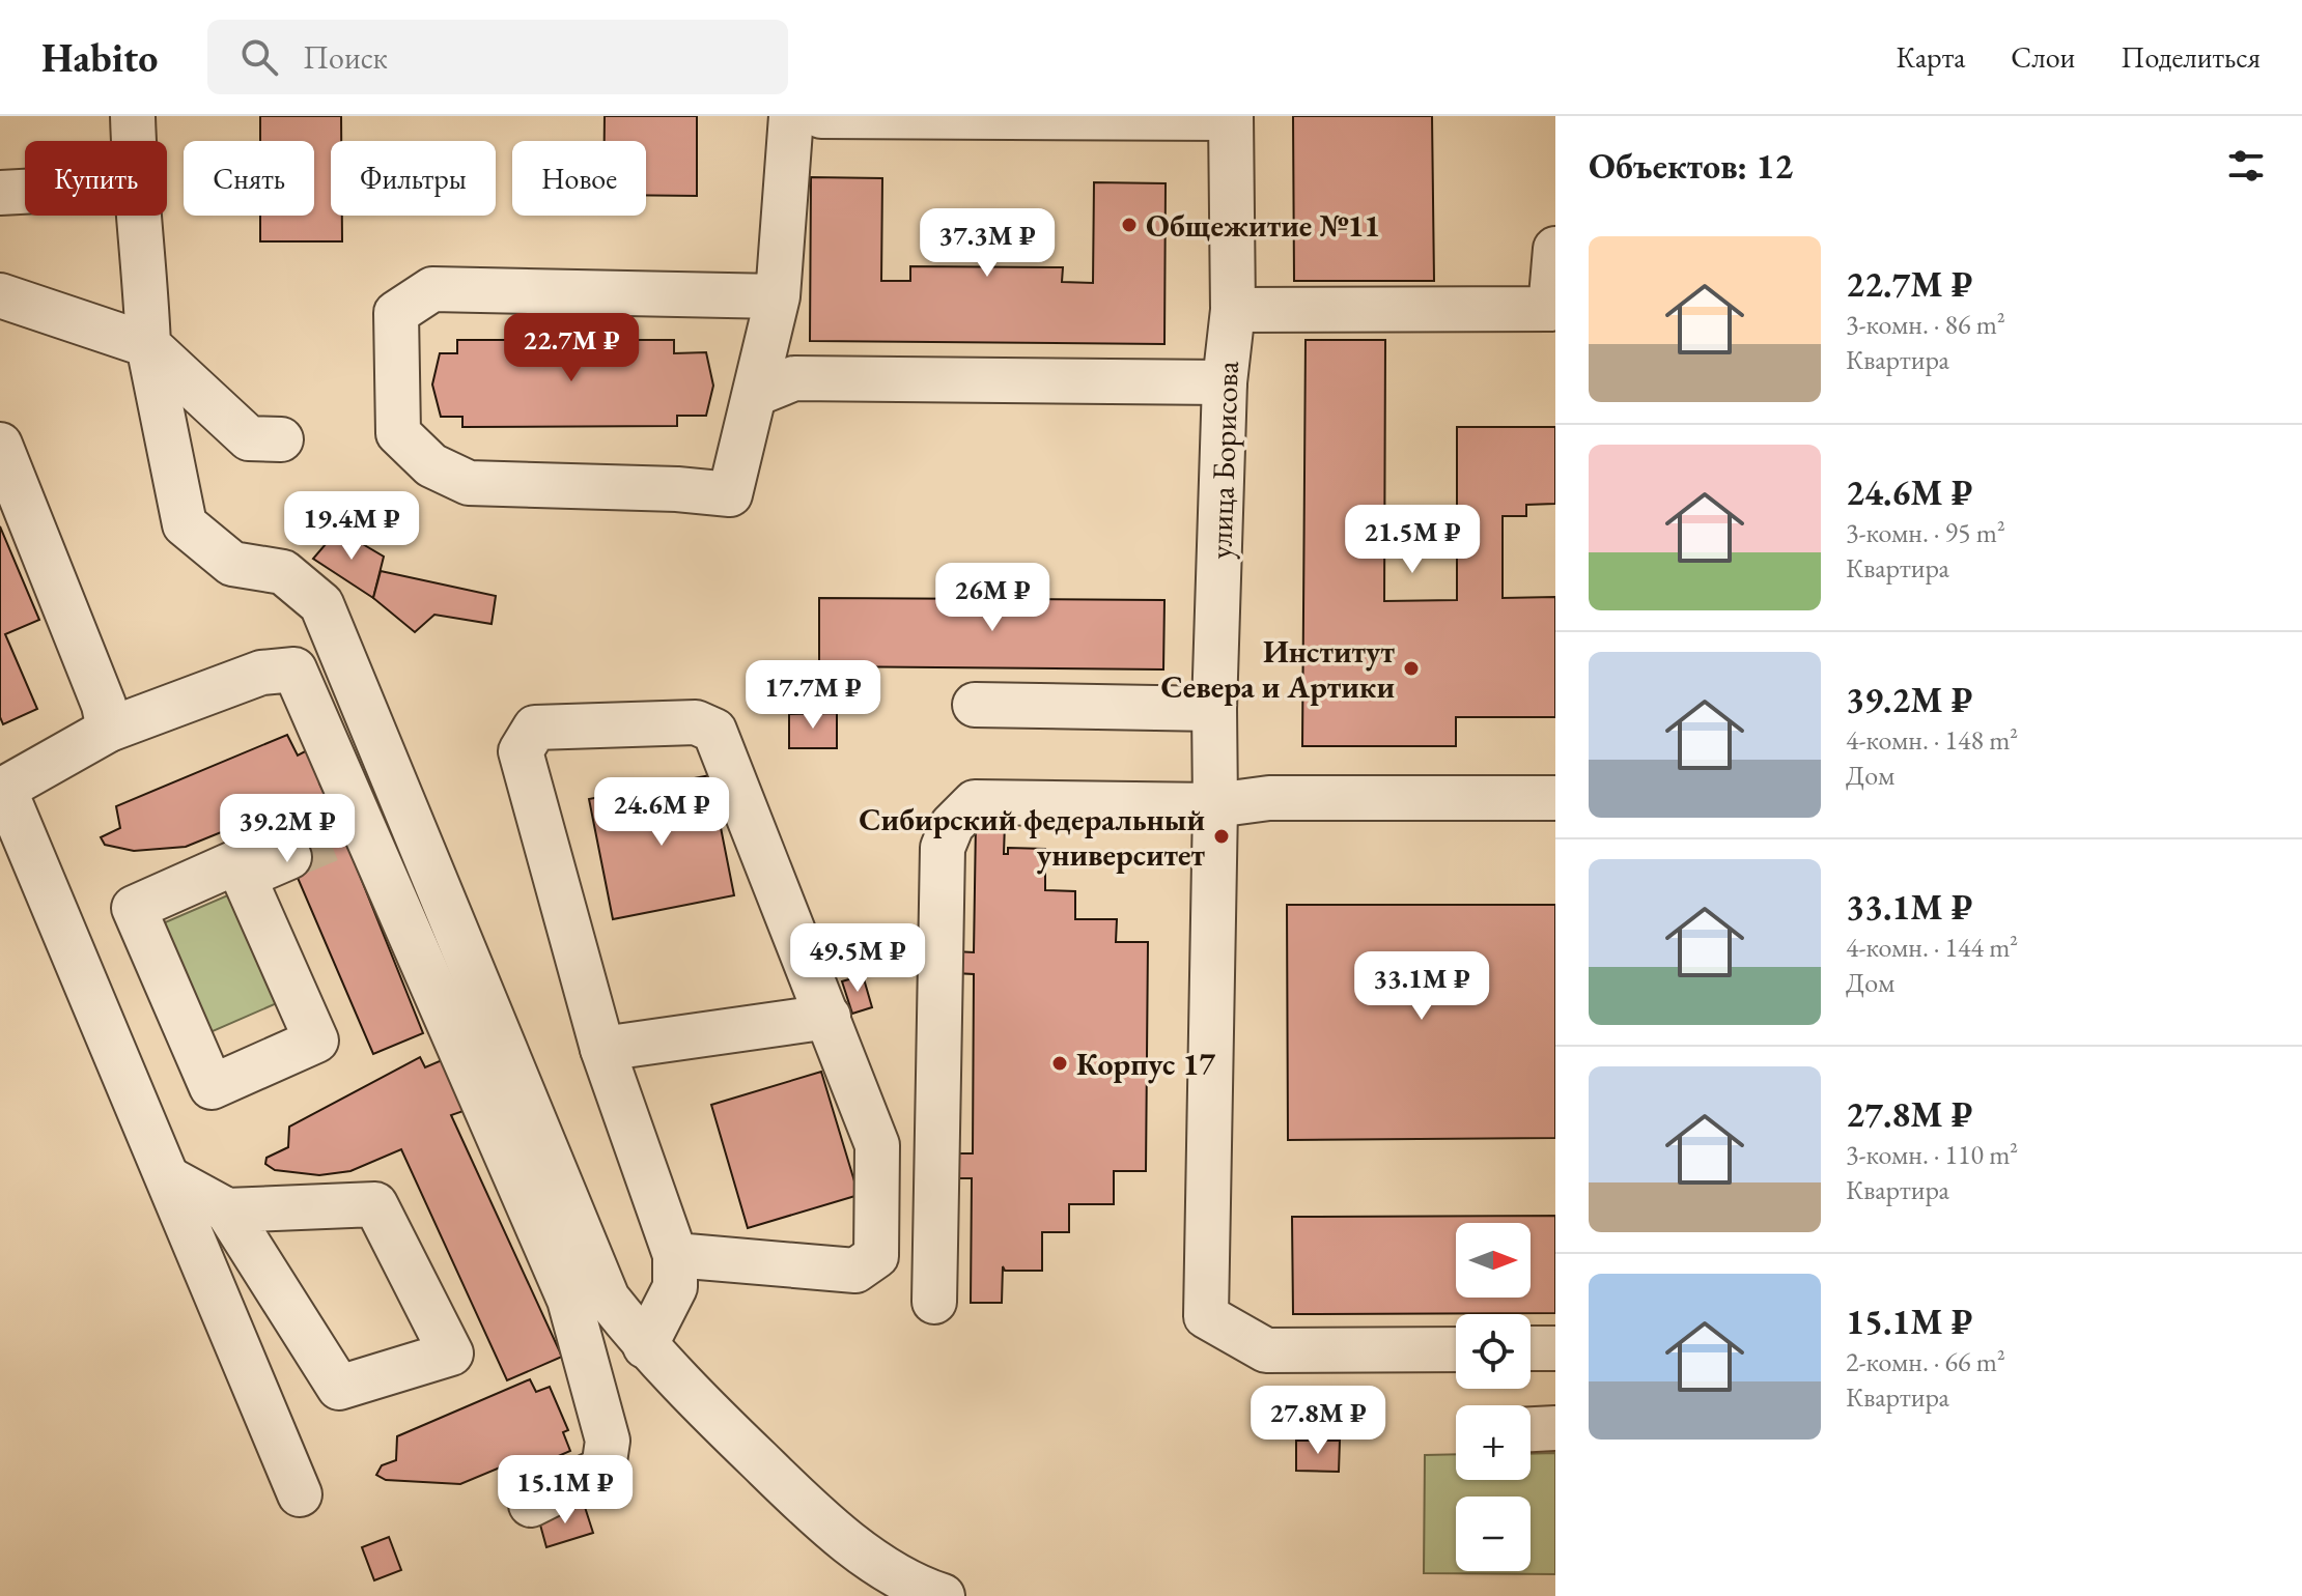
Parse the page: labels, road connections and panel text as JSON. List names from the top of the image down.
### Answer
{
  "streets": {
    "street": ["улица Борисова"]
  },
  "places": [
    "Общежитие №11",
    "Институт Севера и Артики",
    "Сибирский федеральный университет",
    "Корпус 17"
  ],
  "north": "right",
  "page": {
    "header": "Habito",
    "search": "Поиск",
    "nav": ["Карта", "Слои", "Поделиться"],
    "heading": "Объектов: 12",
    "chip": [
      "Купить",
      "Снять",
      "Фильтры",
      "Новое"
    ],
    "price": [
      "37.3M ₽",
      "22.7M ₽",
      "19.4M ₽",
      "21.5M ₽",
      "26M ₽",
      "17.7M ₽",
      "24.6M ₽",
      "39.2M ₽",
      "49.5M ₽",
      "33.1M ₽",
      "27.8M ₽",
      "15.1M ₽"
    ],
    "list": [
      {
        "name": "22.7M ₽",
        "note": "3-комн. · 86 m² · Квартира"
      },
      {
        "name": "24.6M ₽",
        "note": "3-комн. · 95 m² · Квартира"
      },
      {
        "name": "39.2M ₽",
        "note": "4-комн. · 148 m² · Дом"
      },
      {
        "name": "33.1M ₽",
        "note": "4-комн. · 144 m² · Дом"
      },
      {
        "name": "27.8M ₽",
        "note": "3-комн. · 110 m² · Квартира"
      },
      {
        "name": "15.1M ₽",
        "note": "2-комн. · 66 m² · Квартира"
      }
    ],
    "map_buttons": ["+", "−"]
  }
}
